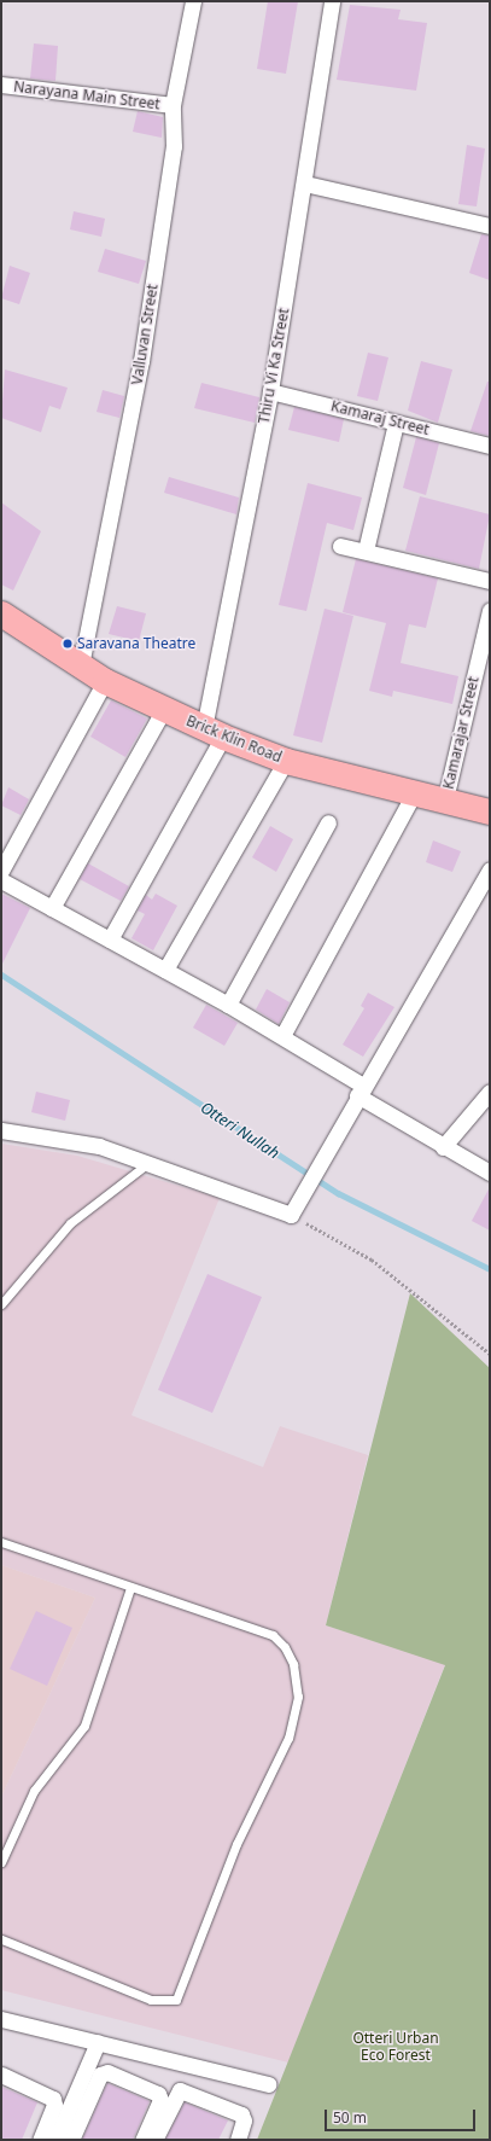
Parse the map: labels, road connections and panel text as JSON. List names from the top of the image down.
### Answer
{
  "streets": {
    "main road": ["Brick Klin Road"],
    "street": [
      "Narayana Main Street",
      "Valluvan Street",
      "Thiru Vi Ka Street",
      "Kamaraj Street",
      "Kamarajar Street"
    ]
  },
  "crossings": [
    ["Narayana Main Street", "Valluvan Street"],
    ["Valluvan Street", "Brick Klin Road"],
    ["Thiru Vi Ka Street", "Kamaraj Street"],
    ["Thiru Vi Ka Street", "Brick Klin Road"],
    ["Kamarajar Street", "Brick Klin Road"]
  ],
  "water": ["Otteri Nullah"],
  "parks": ["Otteri Urban Eco Forest"],
  "places": ["Saravana Theatre"],
  "scale_bar": "50 m"
}
